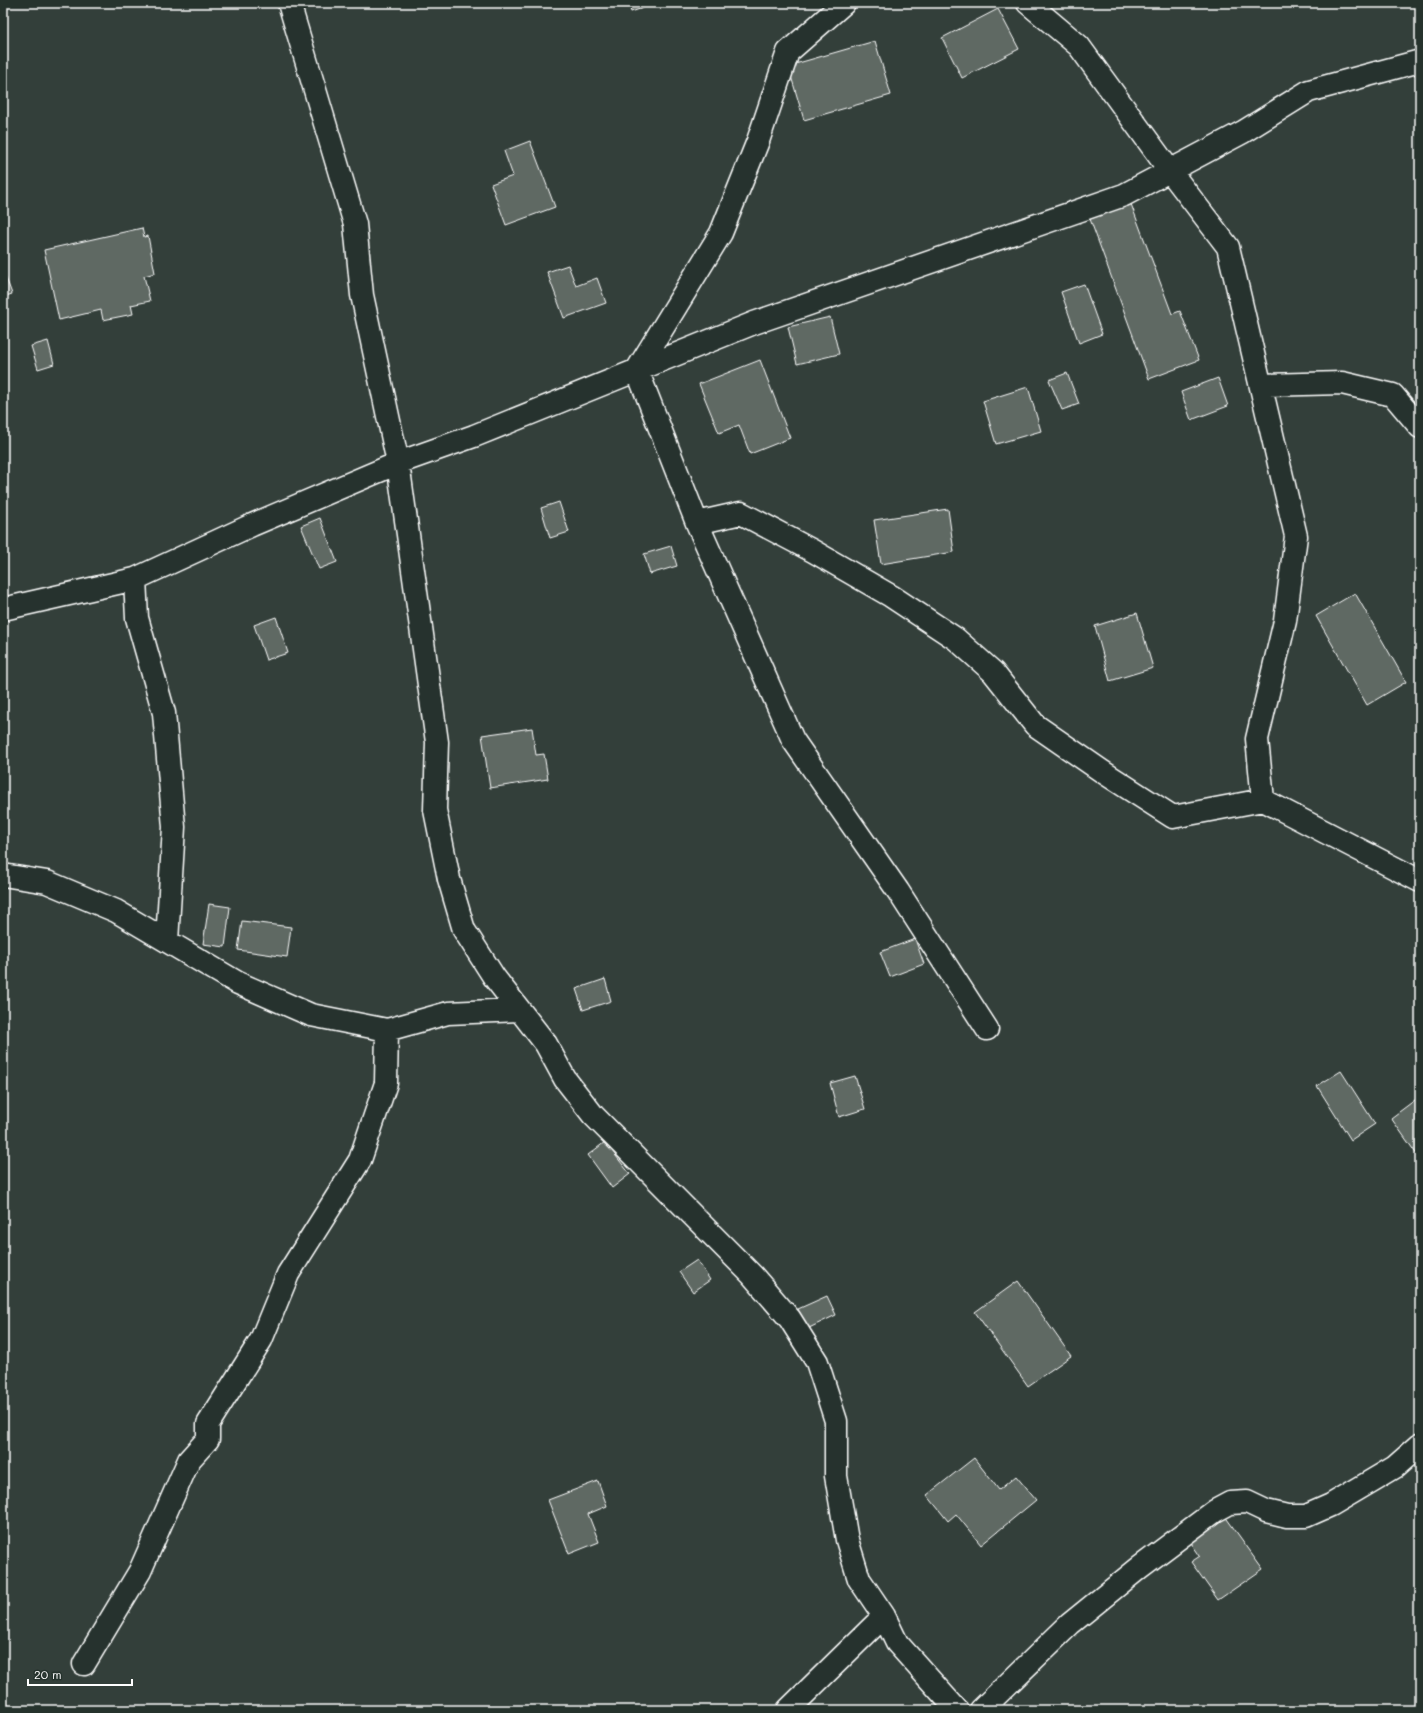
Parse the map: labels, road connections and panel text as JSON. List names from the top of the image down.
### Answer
{
  "scale_bar": "20 m"
}
